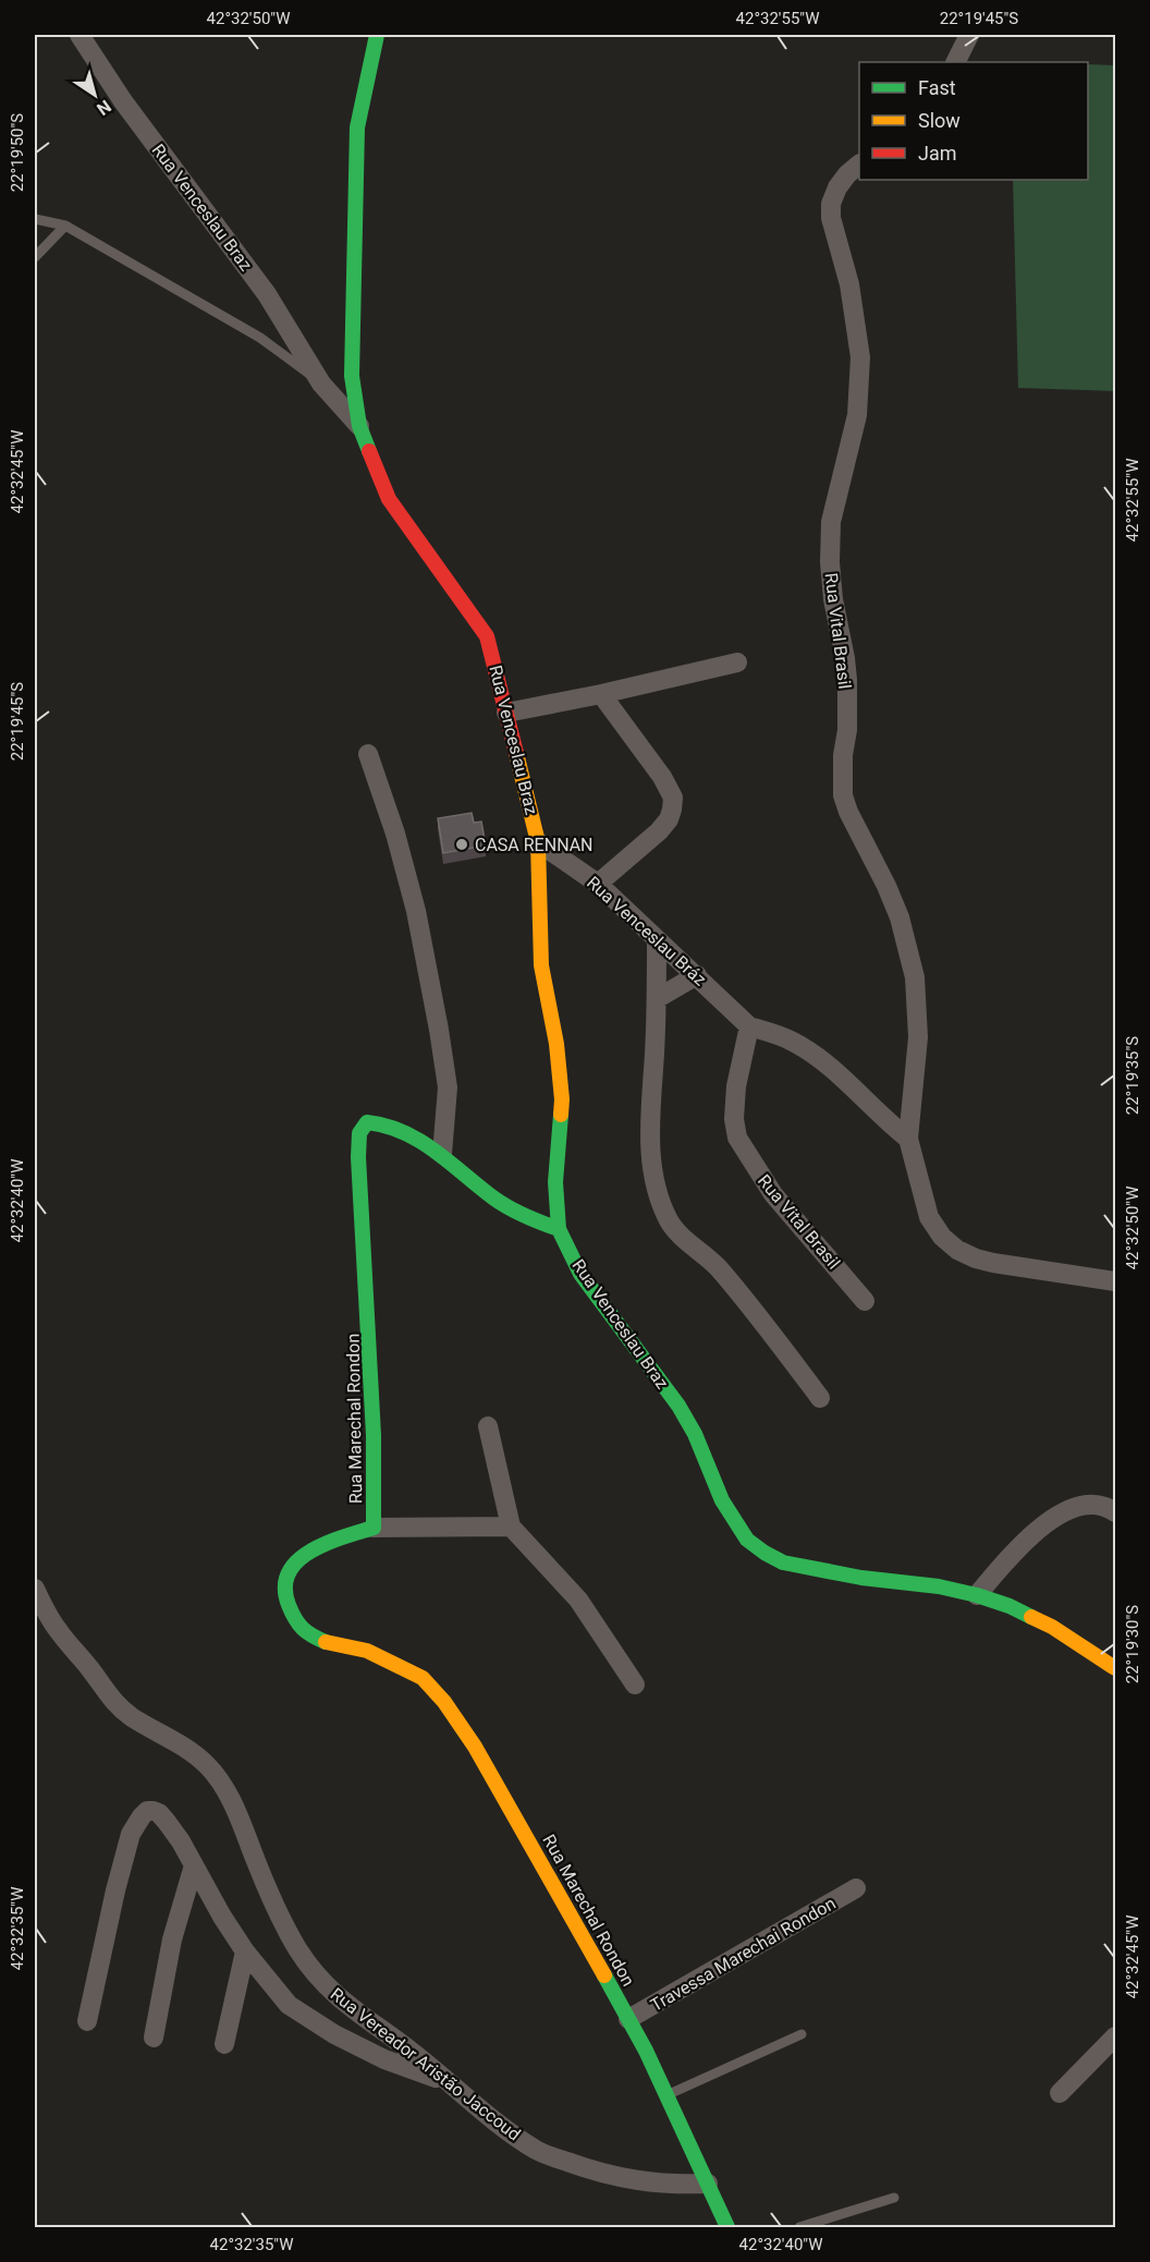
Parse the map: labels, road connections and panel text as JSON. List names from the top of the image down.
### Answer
{
  "streets": {
    "street": [
      "Rua Venceslau Braz",
      "Rua Vital Brasil",
      "Rua Venceslau Bráz",
      "Rua Marechal Rondon",
      "Travessa Marechai Rondon",
      "Rua Vereador Aristão Jaccoud"
    ]
  },
  "crossings": [
    ["Rua Venceslau Braz", "Rua Venceslau Bráz"],
    ["Rua Venceslau Braz", "Rua Marechal Rondon"],
    ["Rua Vital Brasil", "Rua Venceslau Bráz"],
    ["Rua Marechal Rondon", "Travessa Marechai Rondon"],
    ["Rua Marechal Rondon", "Rua Vereador Aristão Jaccoud"]
  ],
  "places": ["CASA RENNAN"],
  "legend": ["Fast", "Slow", "Jam"],
  "north": "bottom right",
  "coordinates": [
    "42°32'50\"W",
    "42°32'55\"W",
    "22°19'45\"S",
    "22°19'50\"S",
    "42°32'45\"W",
    "22°19'35\"S",
    "42°32'40\"W",
    "22°19'30\"S",
    "42°32'35\"W"
  ]
}
